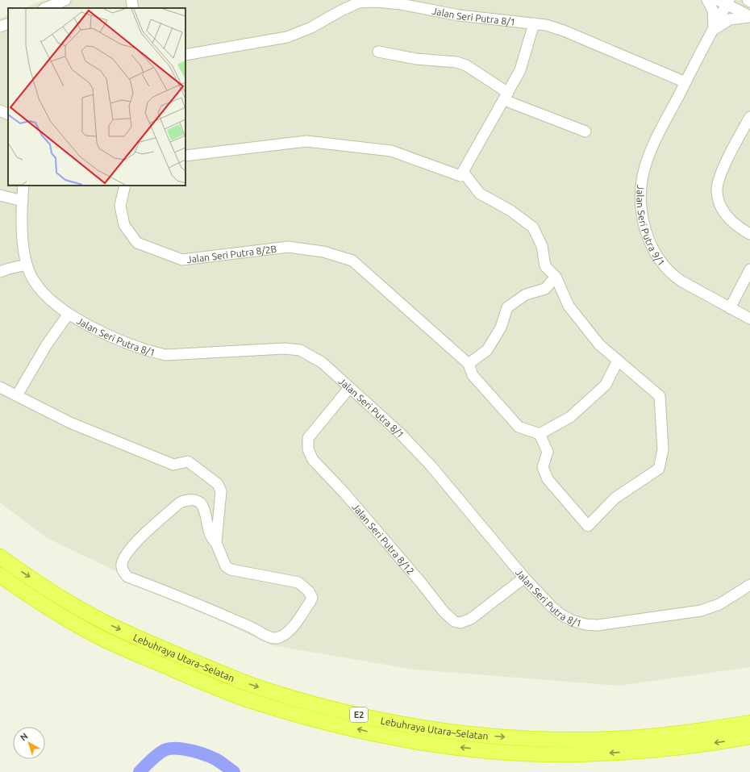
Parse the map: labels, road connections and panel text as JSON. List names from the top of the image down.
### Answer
{
  "streets": {
    "highway": ["Lebuhraya Utara–Selatan", "E2"],
    "street": [
      "Jalan Seri Putra 8/1",
      "Jalan Seri Putra 9/1",
      "Jalan Seri Putra 8/2B",
      "Jalan Seri Putra 8/12"
    ]
  },
  "crossings": [
    ["Jalan Seri Putra 8/1", "Jalan Seri Putra 9/1"],
    ["Jalan Seri Putra 8/1", "Jalan Seri Putra 8/12"]
  ],
  "north": "top left"
}
